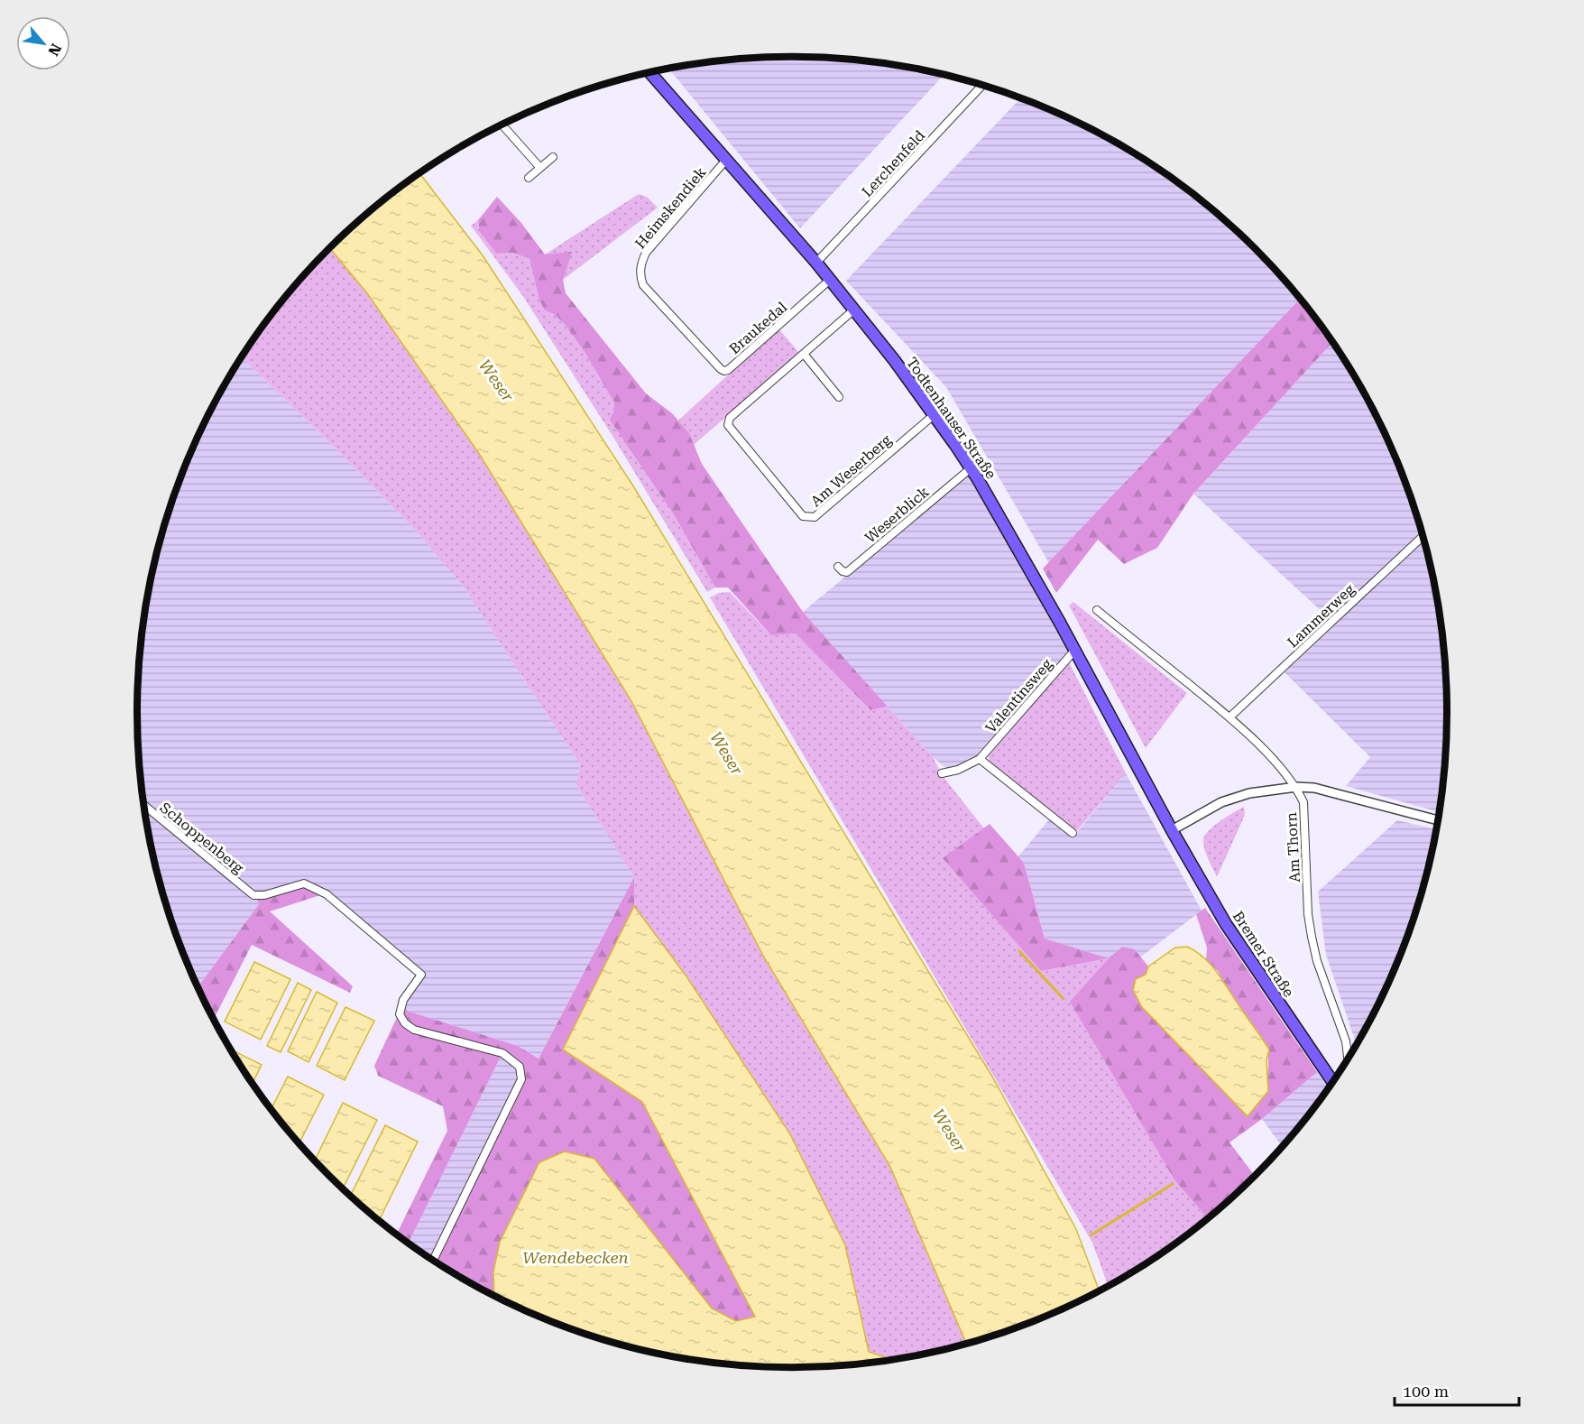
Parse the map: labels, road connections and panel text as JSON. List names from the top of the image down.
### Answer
{
  "streets": {
    "main road": ["Todtenhauser Straße", "Bremer Straße"],
    "street": [
      "Lerchenfeld",
      "Heimskendiek",
      "Braukedal",
      "Am Weserberg",
      "Weserblick",
      "Lammerweg",
      "Valentinsweg",
      "Schoppenberg",
      "Am Thorn"
    ]
  },
  "crossings": [
    ["Lerchenfeld", "Todtenhauser Straße"],
    ["Heimskendiek", "Braukedal"],
    ["Heimskendiek", "Todtenhauser Straße"],
    ["Braukedal", "Todtenhauser Straße"],
    ["Todtenhauser Straße", "Am Weserberg"],
    ["Todtenhauser Straße", "Weserblick"],
    ["Todtenhauser Straße", "Valentinsweg"],
    ["Todtenhauser Straße", "Bremer Straße"],
    ["Lammerweg", "Am Thorn"]
  ],
  "water": ["Weser", "Wendebecken"],
  "scale_bar": "100 m",
  "north": "bottom right"
}
